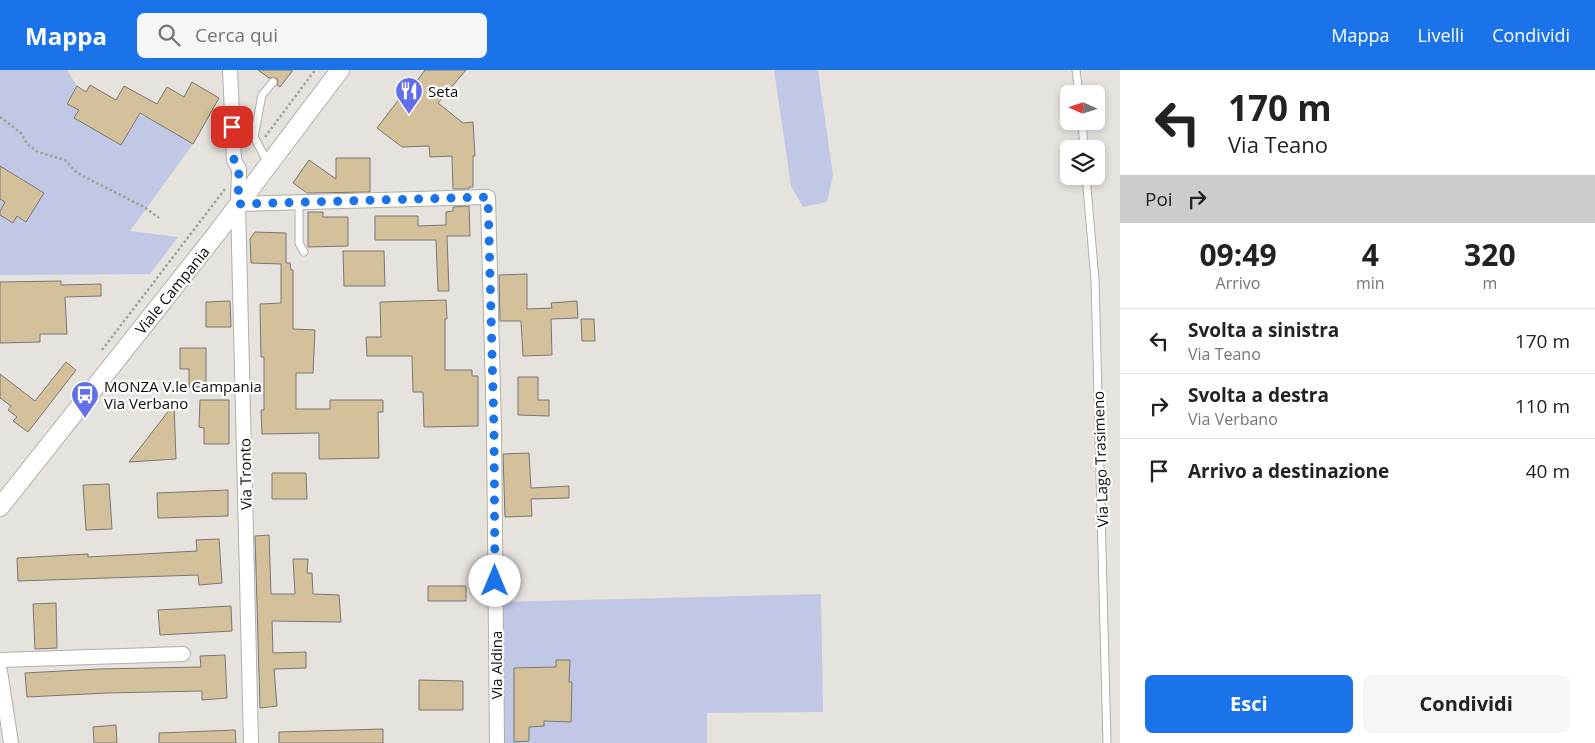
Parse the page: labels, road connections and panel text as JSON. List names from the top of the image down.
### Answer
{
  "streets": {
    "street": ["Viale Campania", "Via Tronto", "Via Aldina"],
    "lane": ["Via Lago Trasimeno"]
  },
  "crossings": [
    ["Viale Campania", "Via Tronto"]
  ],
  "places": {
    "restaurant": ["Seta"],
    "bus stop": ["MONZA V.le Campania Via Verbano"]
  },
  "north": "left",
  "page": {
    "header": "Mappa",
    "search": "Cerca qui",
    "nav": ["Mappa", "Livelli", "Condividi"],
    "turn": ["170 m", "Via Teano"],
    "then": "Poi",
    "eta": [
      "09:49",
      "Arrivo",
      "4",
      "min",
      "320",
      "m"
    ],
    "list": [
      {
        "name": "Svolta a sinistra",
        "note": "Via Teano",
        "value": "170 m"
      },
      {
        "name": "Svolta a destra",
        "note": "Via Verbano",
        "value": "110 m"
      },
      {
        "name": "Arrivo a destinazione",
        "value": "40 m"
      }
    ],
    "buttons": ["Esci", "Condividi"]
  }
}
